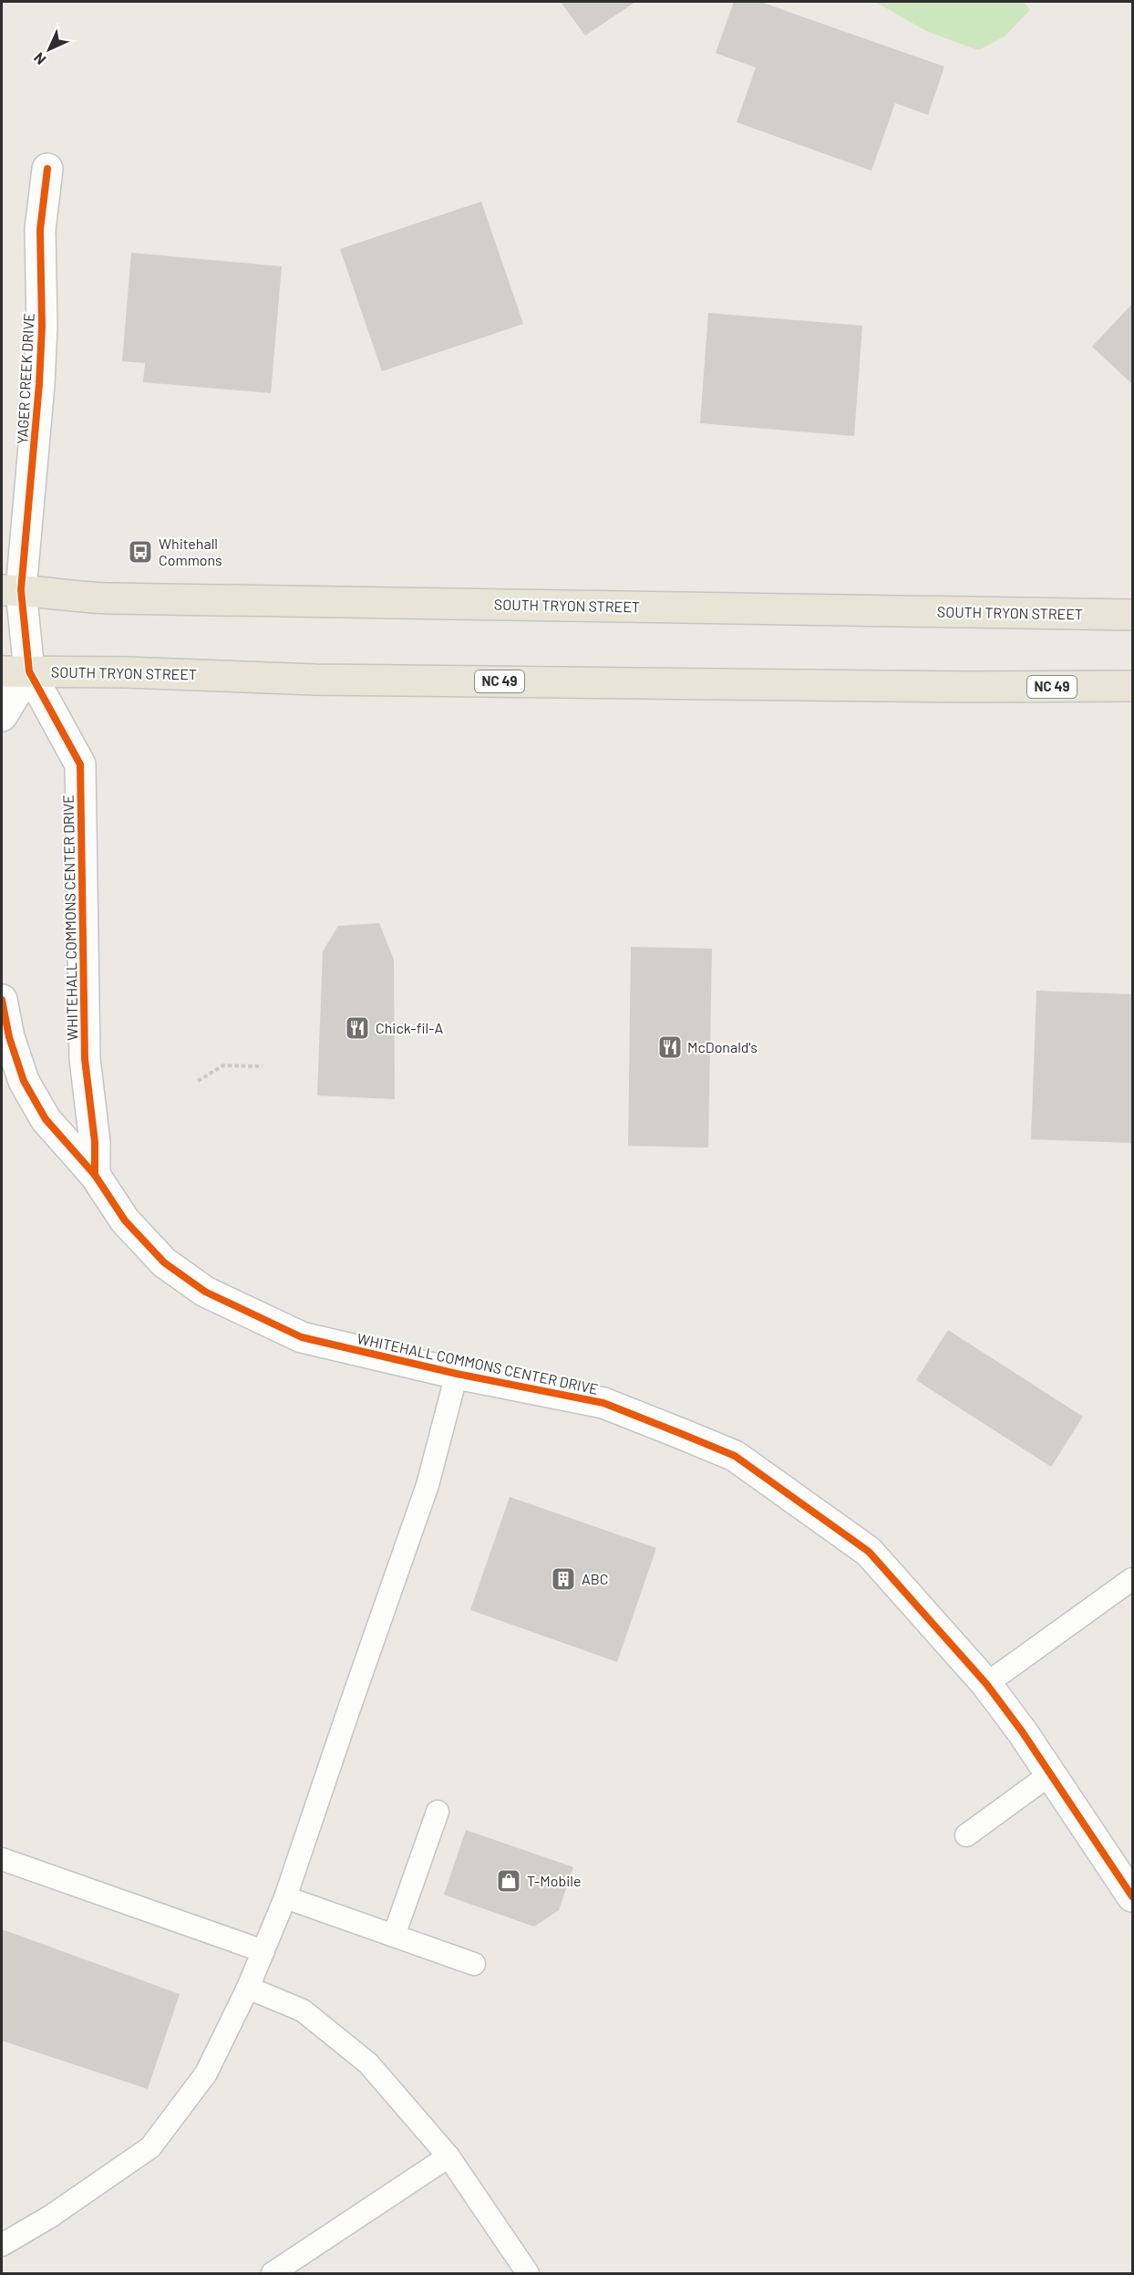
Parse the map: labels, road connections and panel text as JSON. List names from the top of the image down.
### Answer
{
  "streets": {
    "main road": ["SOUTH TRYON STREET", "NC 49"],
    "street": ["YAGER CREEK DRIVE", "WHITEHALL COMMONS CENTER DRIVE"]
  },
  "crossings": [
    ["YAGER CREEK DRIVE", "SOUTH TRYON STREET"],
    ["YAGER CREEK DRIVE", "WHITEHALL COMMONS CENTER DRIVE"],
    ["SOUTH TRYON STREET", "WHITEHALL COMMONS CENTER DRIVE"]
  ],
  "places": {
    "bus stop": ["Whitehall Commons"],
    "restaurant": ["Chick-fil-A", "McDonald's"],
    "building": ["ABC"],
    "shop": ["T-Mobile"]
  },
  "north": "bottom left"
}
